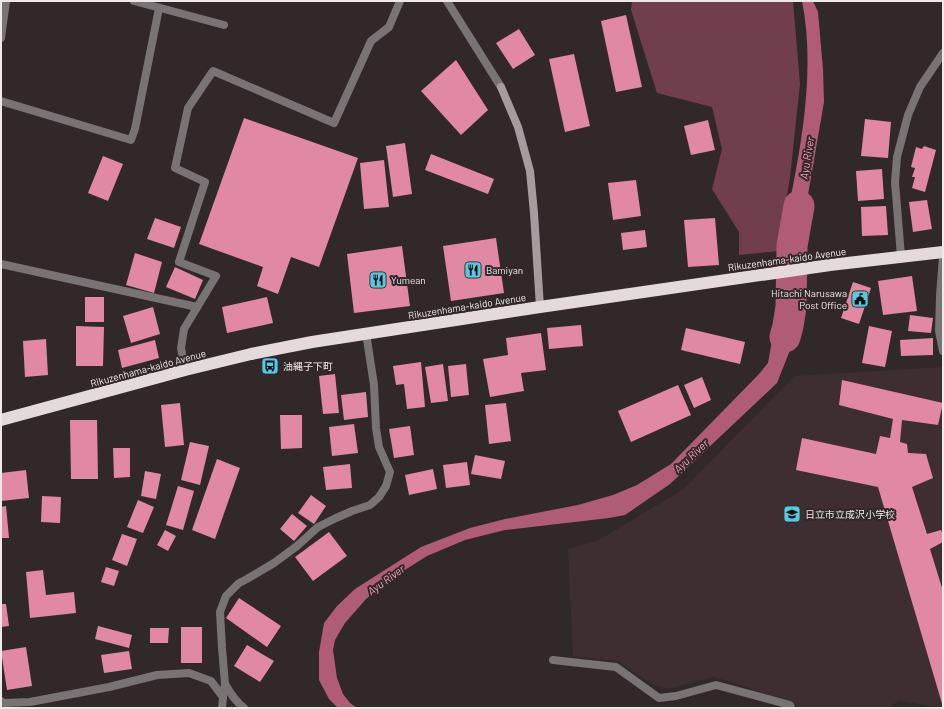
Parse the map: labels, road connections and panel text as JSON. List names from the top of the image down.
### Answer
{
  "streets": {
    "highway": ["Rikuzenhama-kaido Avenue"]
  },
  "water": ["Ayu River"],
  "places": {
    "restaurant": ["Bamiyan", "Yumean"],
    "public building": ["Hitachi Narusawa Post Office"],
    "bus stop": ["油縄子下町"],
    "school or university": ["日立市立成沢小学校"]
  }
}
